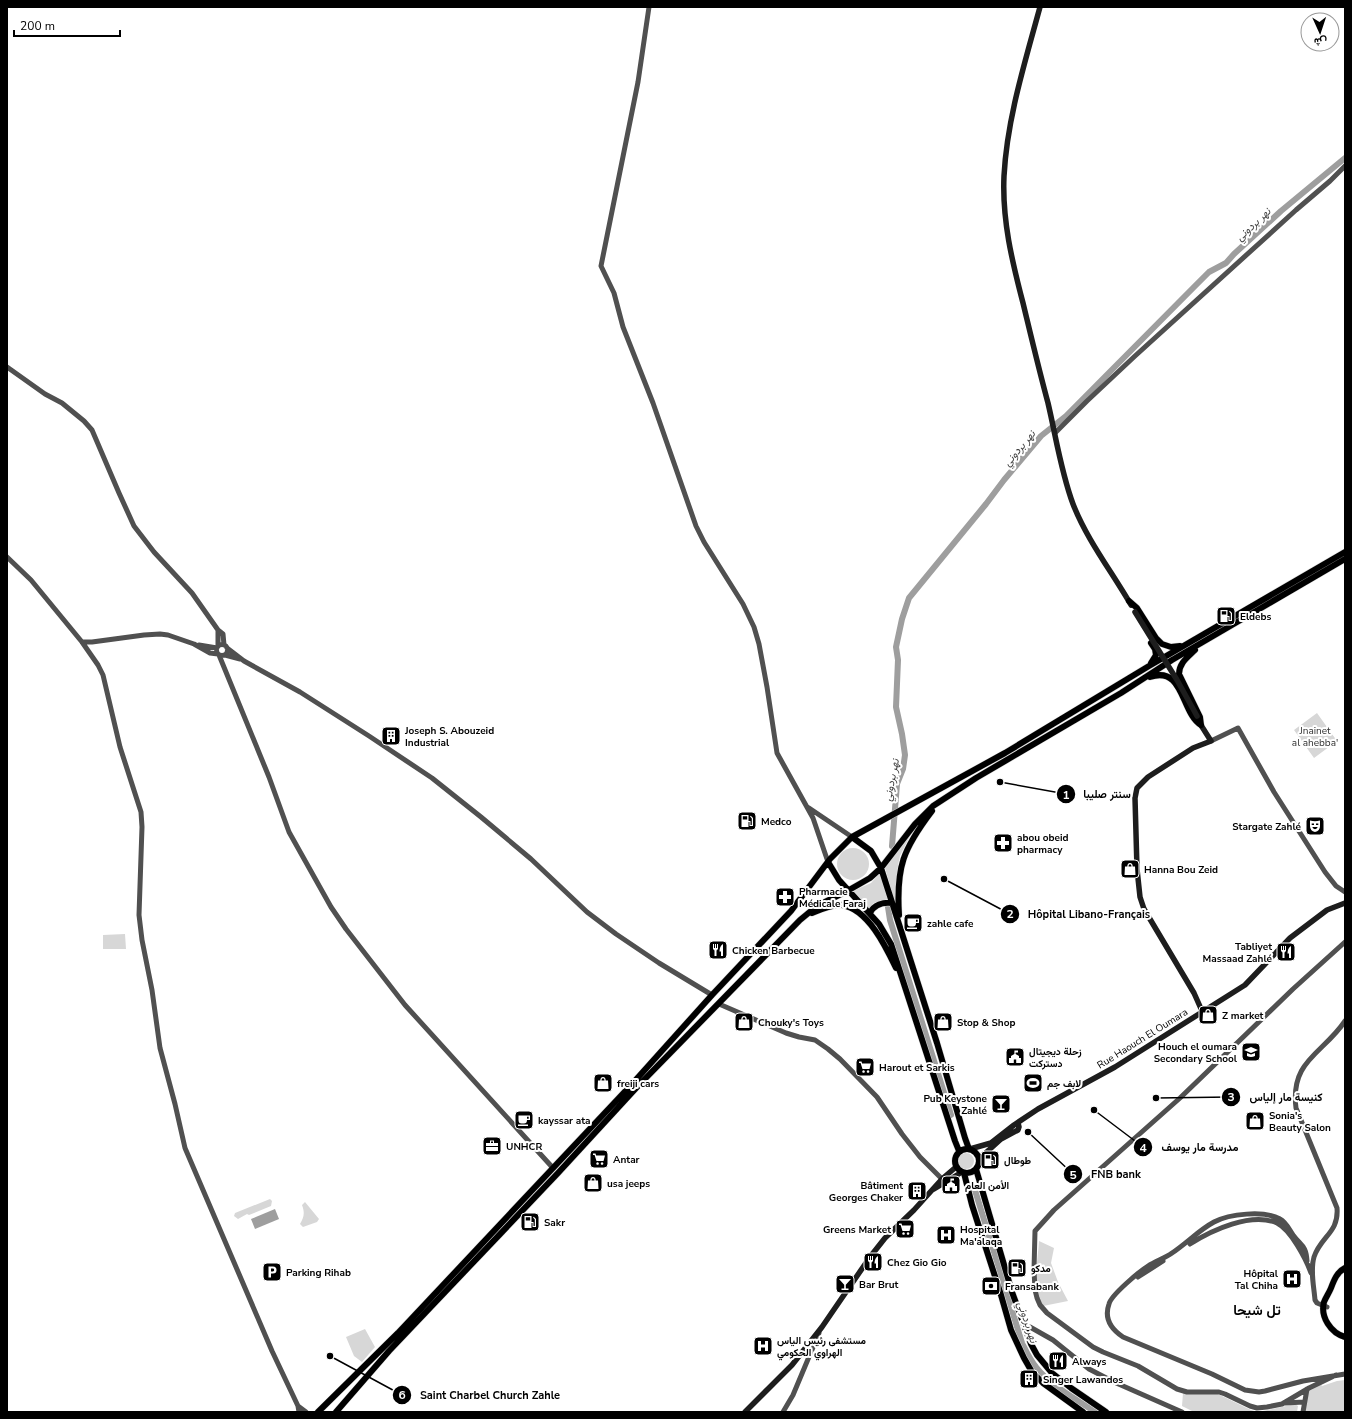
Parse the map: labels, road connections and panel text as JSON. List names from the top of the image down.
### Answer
{
  "streets": {
    "main road": ["Rue Haouch El Oumara"]
  },
  "districts": ["تل شيحا"],
  "water": ["نهر بردوني"],
  "parks": ["Jnainet al ahebba'"],
  "places": {
    "fuel station": [
      "Eldebs",
      "Medco",
      "طوطال",
      "Sakr",
      "مدكو"
    ],
    "building": ["Joseph S. Abouzeid Industrial", "Bâtiment Georges Chaker", "Singer Lawandos"],
    "other": [
      "سنتر صليبا",
      "Hôpital Libano-Français",
      "كنيسة مار إلياس",
      "مدرسة مار يوسف",
      "FNB bank",
      "Saint Charbel Church Zahle"
    ],
    "theatre": ["Stargate Zahlé"],
    "pharmacy": ["abou obeid pharmacy", "Pharmacie Médicale Faraj"],
    "shop": [
      "Hanna Bou Zeid",
      "Z market",
      "Chouky's Toys",
      "Stop & Shop",
      "freiji cars",
      "Sonia's Beauty Salon",
      "usa jeeps"
    ],
    "cafe": ["zahle cafe", "kayssar ata"],
    "restaurant": [
      "Chicken Barbecue",
      "Tabliyet Massaad Zahlé",
      "Chez Gio Gio",
      "Always"
    ],
    "school or university": ["Houch el oumara Secondary School"],
    "public building": ["زحلة ديجيتال دستركت", "الأمن العام"],
    "supermarket": ["Harout et Sarkis", "Antar", "Greens Market"],
    "sports": ["لابف جم"],
    "bar": ["Pub Keystone Zahlé", "Bar Brut"],
    "office": ["UNHCR"],
    "hospital": ["Hospital Ma'alaqa", "Hôpital Tal Chiha", "مستشفى رئيس الياس الهراوي الحكومي"],
    "parking": ["Parking Rihab"],
    "bank": ["Fransabank"]
  },
  "scale_bar": "200 m",
  "north": "bottom"
}
